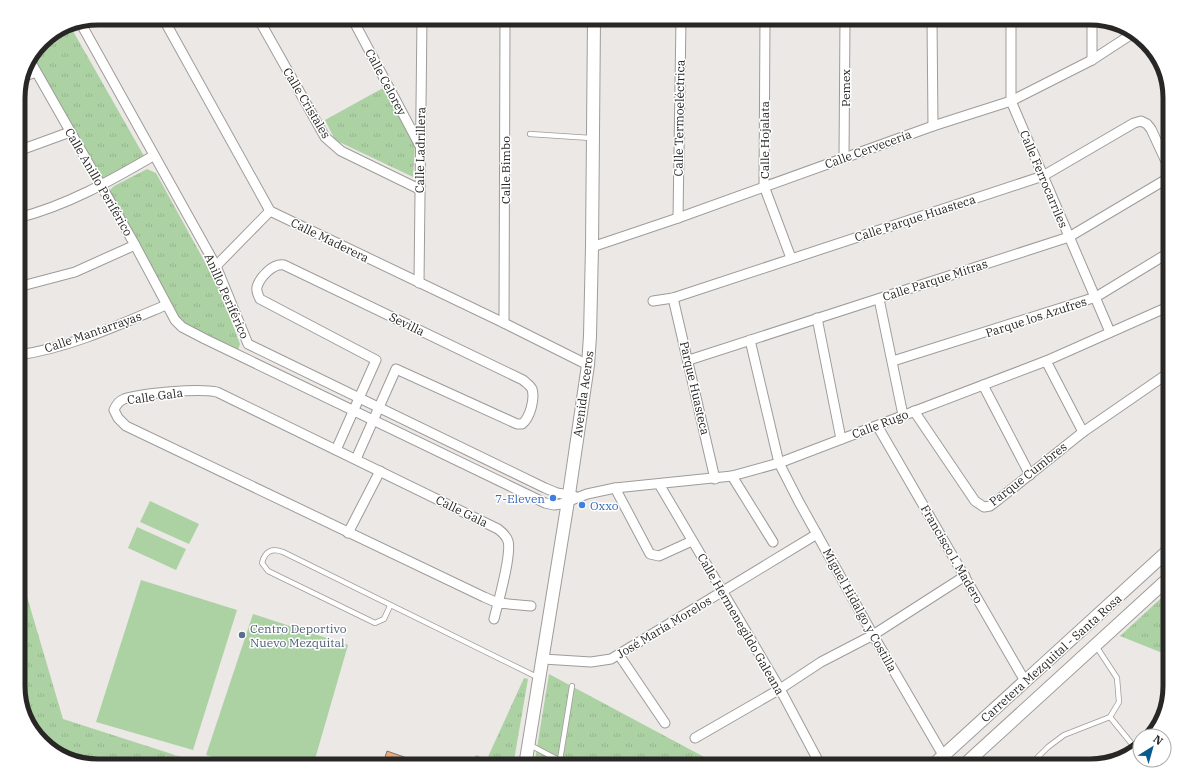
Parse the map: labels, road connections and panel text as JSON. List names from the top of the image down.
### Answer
{
  "streets": {
    "street": [
      "Calle Celorey",
      "Pemex",
      "Calle Cristales",
      "Calle Termoeléctrica",
      "Calle Hojalata",
      "Calle Cervecería",
      "Calle Ladrillera",
      "Calle Bimbo",
      "Calle Ferrocarriles",
      "Calle Anillo Periférico",
      "Calle Parque Huasteca",
      "Calle Maderera",
      "Calle Parque Mitras",
      "Anillo Periférico",
      "Parque los Azufres",
      "Sevilla",
      "Calle Mantarrayas",
      "Parque Huasteca",
      "Avenida Aceros",
      "Calle Gala",
      "Calle Rugo",
      "Parque Cumbres",
      "Francisco I. Madero",
      "Miguel Hidalgo y Costilla",
      "Calle Hermenegildo Galeana",
      "José María Morelos",
      "Carretera Mezquital - Santa Rosa"
    ]
  },
  "crossings": [
    ["Calle Celorey", "Calle Ladrillera"],
    ["Pemex", "Calle Cervecería"],
    ["Calle Cristales", "Calle Ladrillera"],
    ["Calle Termoeléctrica", "Calle Cervecería"],
    ["Calle Hojalata", "Calle Cervecería"],
    ["Calle Hojalata", "Calle Parque Huasteca"],
    ["Calle Cervecería", "Calle Ferrocarriles"],
    ["Calle Cervecería", "Avenida Aceros"],
    ["Calle Ladrillera", "Calle Maderera"],
    ["Calle Bimbo", "Calle Maderera"],
    ["Calle Ferrocarriles", "Calle Parque Huasteca"],
    ["Calle Ferrocarriles", "Calle Parque Mitras"],
    ["Calle Ferrocarriles", "Parque los Azufres"],
    ["Calle Ferrocarriles", "Calle Rugo"],
    ["Calle Anillo Periférico", "Anillo Periférico"],
    ["Calle Anillo Periférico", "Calle Mantarrayas"],
    ["Calle Parque Huasteca", "Parque Huasteca"],
    ["Calle Maderera", "Avenida Aceros"],
    ["Calle Parque Mitras", "Parque Huasteca"],
    ["Calle Parque Mitras", "Miguel Hidalgo y Costilla"],
    ["Anillo Periférico", "Sevilla"],
    ["Anillo Periférico", "Calle Mantarrayas"],
    ["Anillo Periférico", "Avenida Aceros"],
    ["Anillo Periférico", "Calle Rugo"],
    ["Parque Huasteca", "Calle Rugo"],
    ["Avenida Aceros", "Calle Rugo"],
    ["Avenida Aceros", "José María Morelos"],
    ["Calle Rugo", "Parque Cumbres"],
    ["Calle Rugo", "Francisco I. Madero"],
    ["Calle Rugo", "Miguel Hidalgo y Costilla"],
    ["Calle Rugo", "Calle Hermenegildo Galeana"],
    ["Francisco I. Madero", "Carretera Mezquital - Santa Rosa"],
    ["Miguel Hidalgo y Costilla", "José María Morelos"],
    ["Miguel Hidalgo y Costilla", "Carretera Mezquital - Santa Rosa"],
    ["Calle Hermenegildo Galeana", "José María Morelos"]
  ],
  "places": ["7-Eleven", "Oxxo", "Centro Deportivo Nuevo Mezquital"],
  "north": "top right"
}
